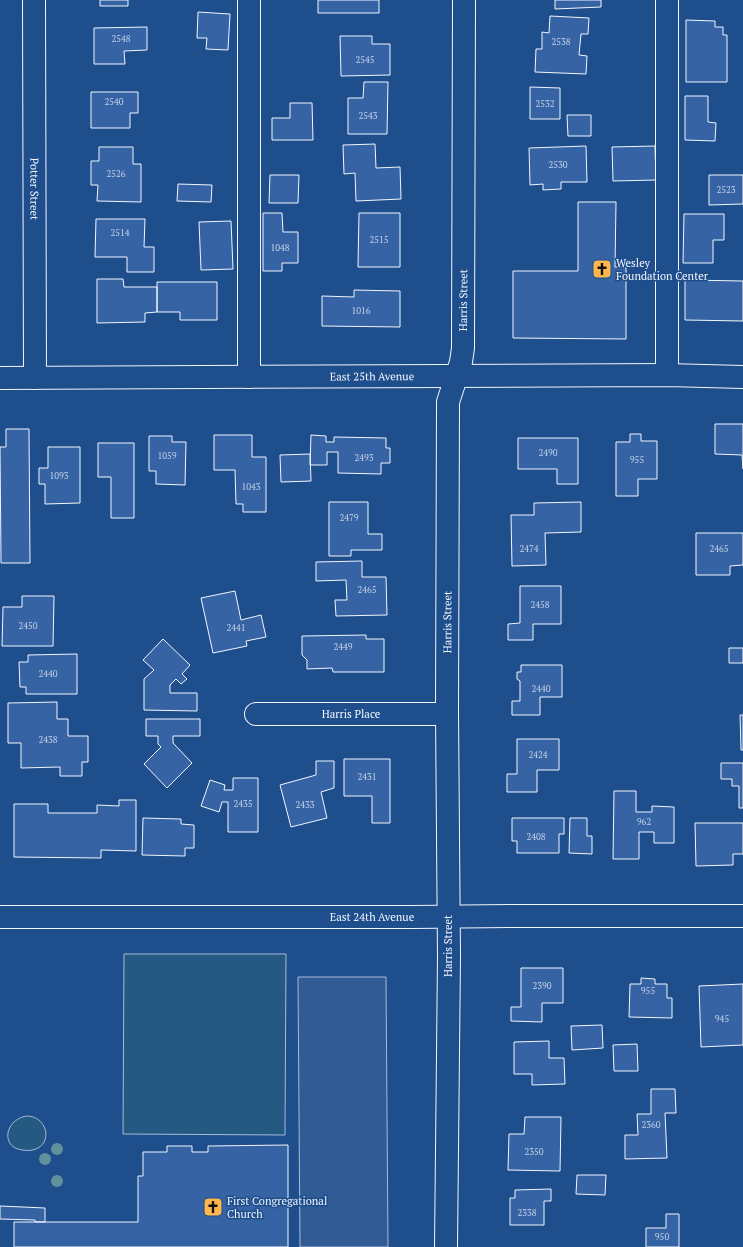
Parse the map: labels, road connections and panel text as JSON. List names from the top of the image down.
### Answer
{
  "streets": {
    "street": [
      "Potter Street",
      "Harris Street",
      "East 25th Avenue",
      "Harris Place",
      "East 24th Avenue"
    ]
  },
  "crossings": [
    ["Potter Street", "East 25th Avenue"],
    ["Harris Street", "East 25th Avenue"],
    ["Harris Street", "Harris Place"],
    ["Harris Street", "East 24th Avenue"]
  ],
  "places": {
    "church": ["Wesley Foundation Center", "First Congregational Church"]
  },
  "house_numbers": [
    "2548",
    "2538",
    "2545",
    "2540",
    "2532",
    "2543",
    "2530",
    "2526",
    "2523",
    "2514",
    "2515",
    "1048",
    "1016",
    "2490",
    "1059",
    "2493",
    "955",
    "1093",
    "1043",
    "2479",
    "2474",
    "2465",
    "2465",
    "2458",
    "2450",
    "2441",
    "2449",
    "2440",
    "2440",
    "2438",
    "2424",
    "2431",
    "2435",
    "2433",
    "962",
    "2408",
    "2390",
    "955",
    "945",
    "2360",
    "2350",
    "2338",
    "950"
  ]
}
